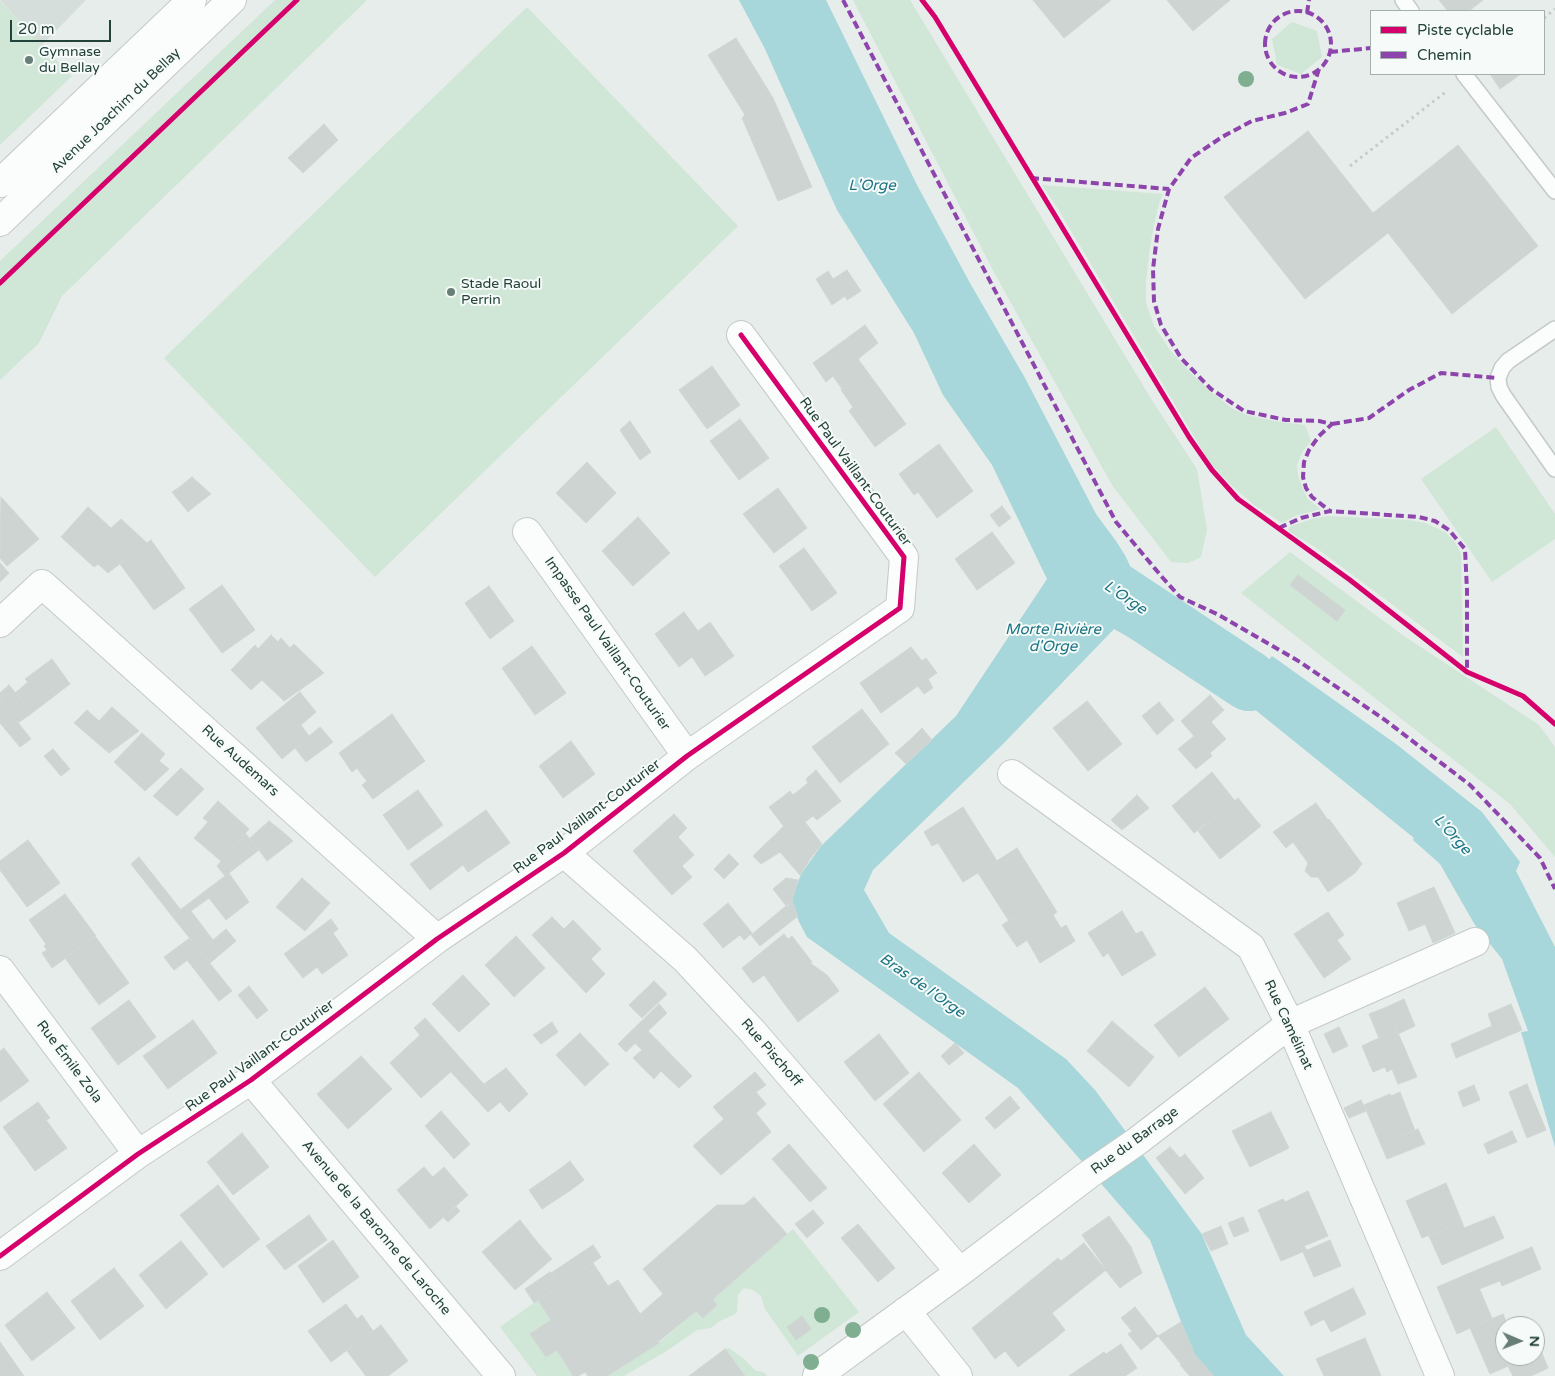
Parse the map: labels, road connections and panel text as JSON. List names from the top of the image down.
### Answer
{
  "streets": {
    "street": [
      "Avenue Joachim du Bellay",
      "Rue Paul Vaillant-Couturier",
      "Impasse Paul Vaillant-Couturier",
      "Rue Audemars",
      "Rue Camélinat",
      "Rue Pischoff",
      "Rue Émile Zola",
      "Rue du Barrage",
      "Avenue de la Baronne de Laroche"
    ]
  },
  "crossings": [
    ["Rue Paul Vaillant-Couturier", "Impasse Paul Vaillant-Couturier"],
    ["Rue Paul Vaillant-Couturier", "Rue Audemars"],
    ["Rue Paul Vaillant-Couturier", "Rue Pischoff"],
    ["Rue Paul Vaillant-Couturier", "Rue Émile Zola"],
    ["Rue Paul Vaillant-Couturier", "Avenue de la Baronne de Laroche"],
    ["Rue Camélinat", "Rue du Barrage"],
    ["Rue Pischoff", "Rue du Barrage"]
  ],
  "water": ["L'Orge", "Morte Rivière d'Orge", "Bras de l'Orge"],
  "places": ["Gymnase du Bellay", "Stade Raoul Perrin"],
  "legend": ["Piste cyclable", "Chemin"],
  "scale_bar": "20 m",
  "north": "right"
}
